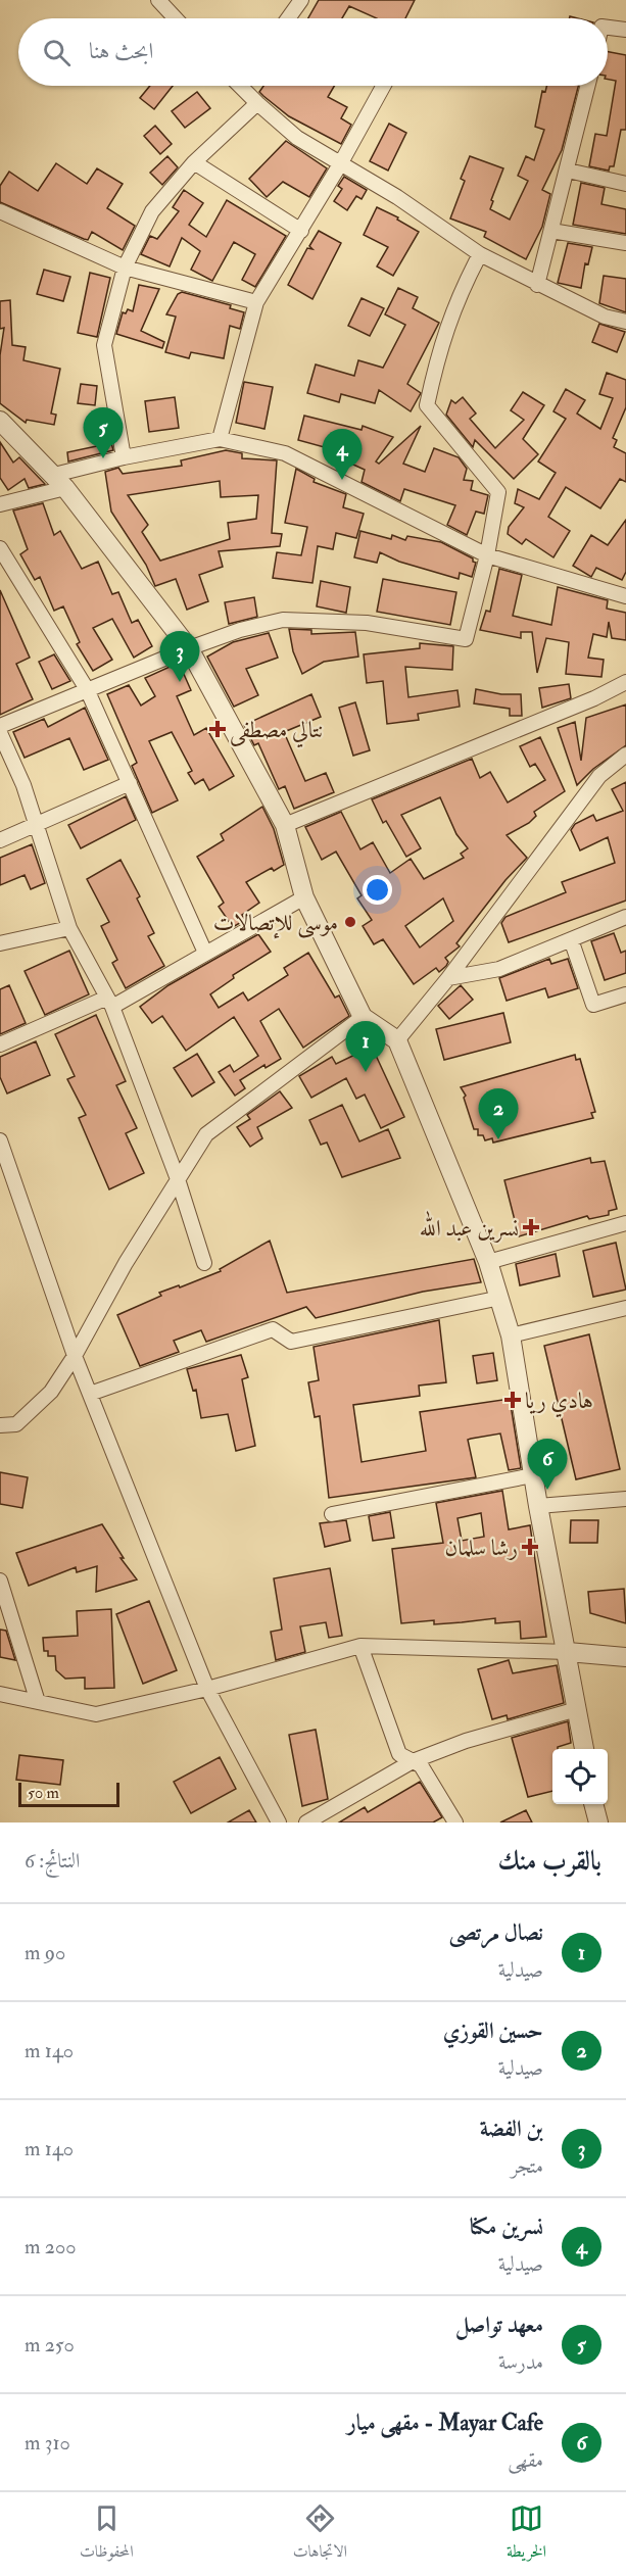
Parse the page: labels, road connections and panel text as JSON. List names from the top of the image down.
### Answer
{
  "places": {
    "health": [
      "نتالي مصطفى",
      "نسرين عبد الله",
      "هادي ريا",
      "رشا سلمان"
    ],
    "other": ["موسى للإتصالات"]
  },
  "scale_bar": "50 m",
  "page": {
    "search": "ابحث هنا",
    "pins": [
      "5",
      "4",
      "3",
      "1",
      "2",
      "6"
    ],
    "scale": "50 m",
    "heading": ["بالقرب منك", "النتائج: 6"],
    "list": [
      {
        "mark": "1",
        "name": "نصال مرتصى",
        "note": "صيدلية",
        "value": "90 m"
      },
      {
        "mark": "2",
        "name": "حسين القوزي",
        "note": "صيدلية",
        "value": "140 m"
      },
      {
        "mark": "3",
        "name": "بن الفضة",
        "note": "متجر",
        "value": "140 m"
      },
      {
        "mark": "4",
        "name": "نسرين مكنا",
        "note": "صيدلية",
        "value": "200 m"
      },
      {
        "mark": "5",
        "name": "معهد تواصل",
        "note": "مدرسة",
        "value": "250 m"
      },
      {
        "mark": "6",
        "name": "Mayar Cafe - مقهى ميار",
        "note": "مقهى",
        "value": "310 m"
      }
    ],
    "nav": ["الخريطة", "الاتجاهات", "المحفوظات"]
  }
}
